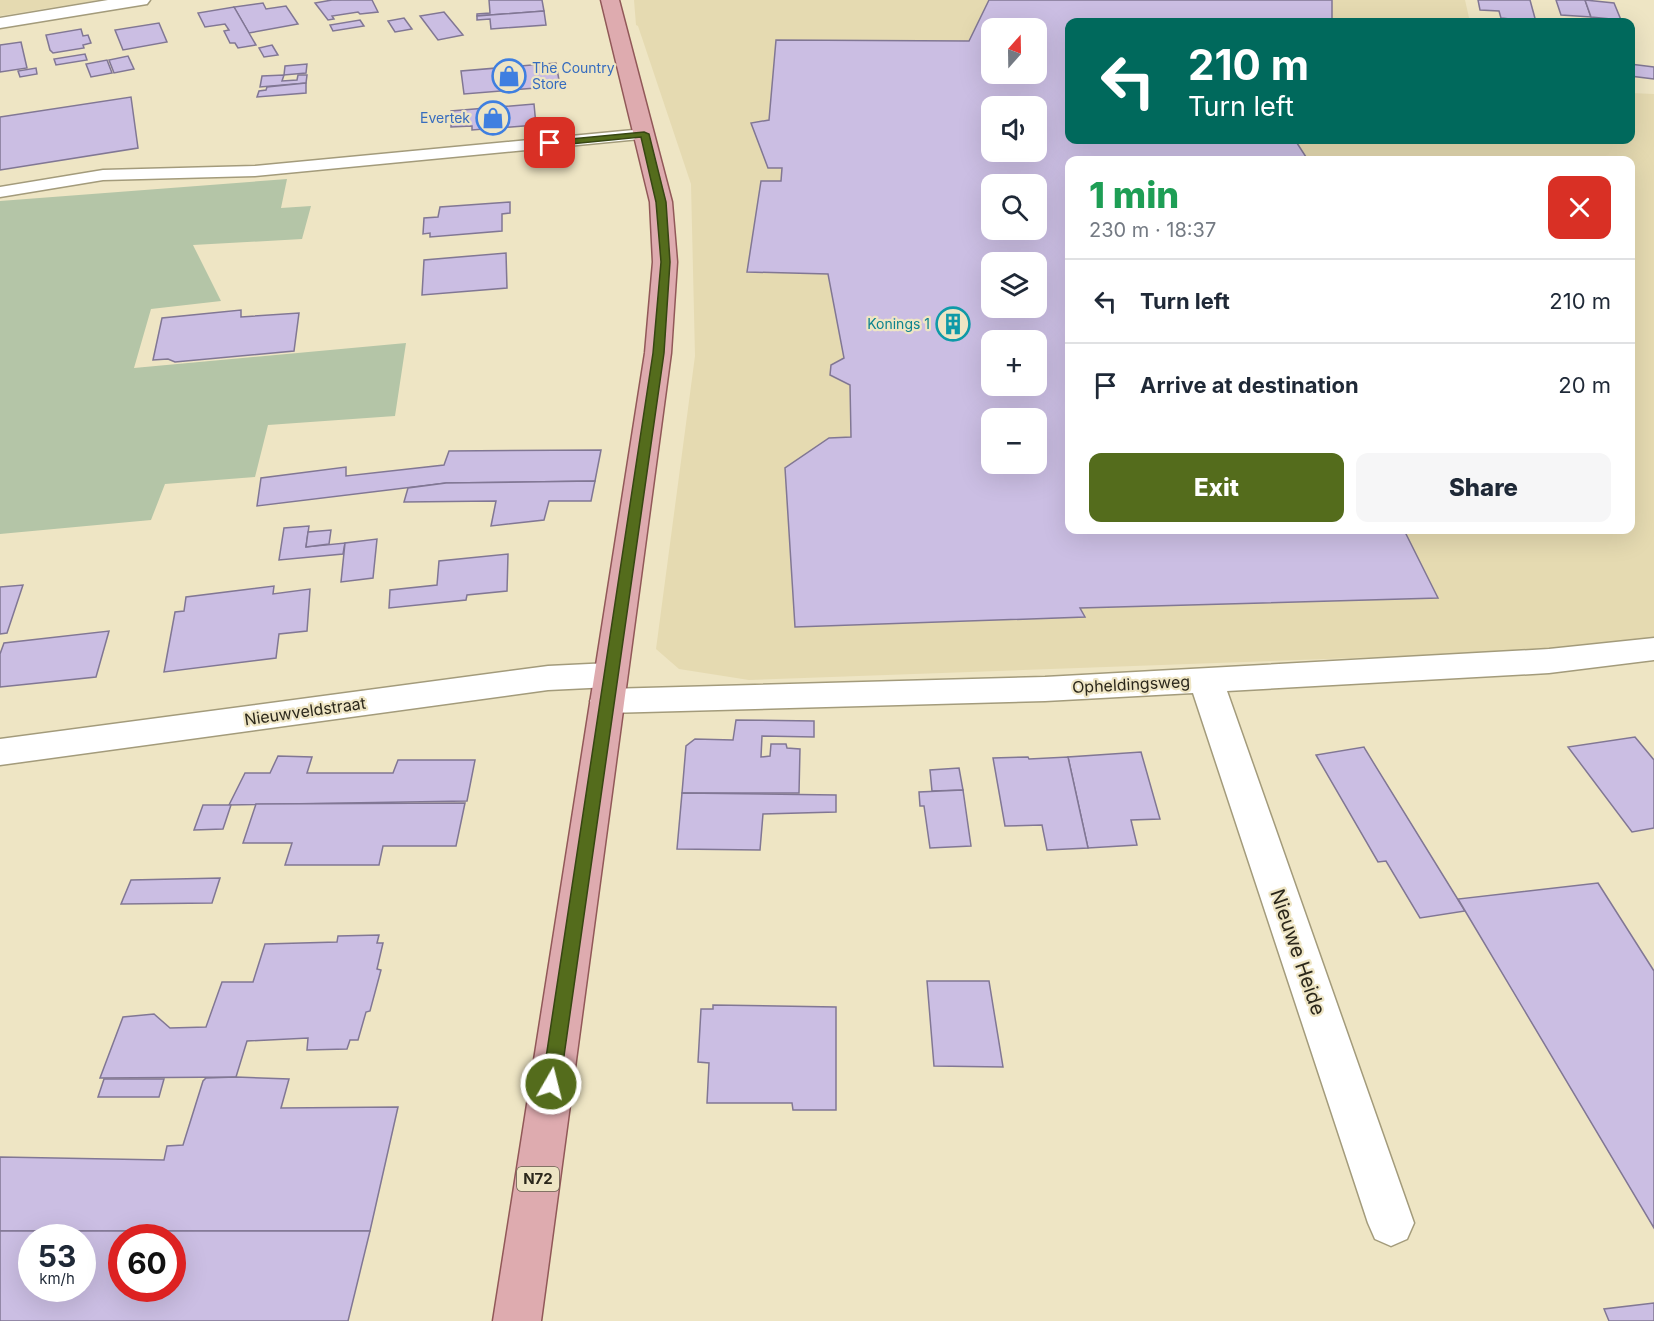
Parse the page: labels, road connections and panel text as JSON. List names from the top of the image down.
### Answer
{
  "streets": {
    "main road": ["N72"],
    "street": ["Opheldingsweg", "Nieuwveldstraat", "Nieuwe Heide"]
  },
  "crossings": [
    ["Opheldingsweg", "Nieuwveldstraat"],
    ["Opheldingsweg", "Nieuwe Heide"],
    ["Opheldingsweg", "N72"],
    ["Nieuwveldstraat", "N72"]
  ],
  "places": {
    "shop": ["The Country Store", "Evertek"],
    "building": ["Konings 1"]
  },
  "north": "top",
  "page": {
    "map_buttons": ["+", "−"],
    "turn": ["210 m", "Turn left"],
    "heading": ["1 min", "230 m · 18:37"],
    "list": [
      {
        "name": "Turn left",
        "value": "210 m"
      },
      {
        "name": "Arrive at destination",
        "value": "20 m"
      }
    ],
    "buttons": ["Exit", "Share"],
    "speed": "53 km/h",
    "limit": "60"
  }
}
